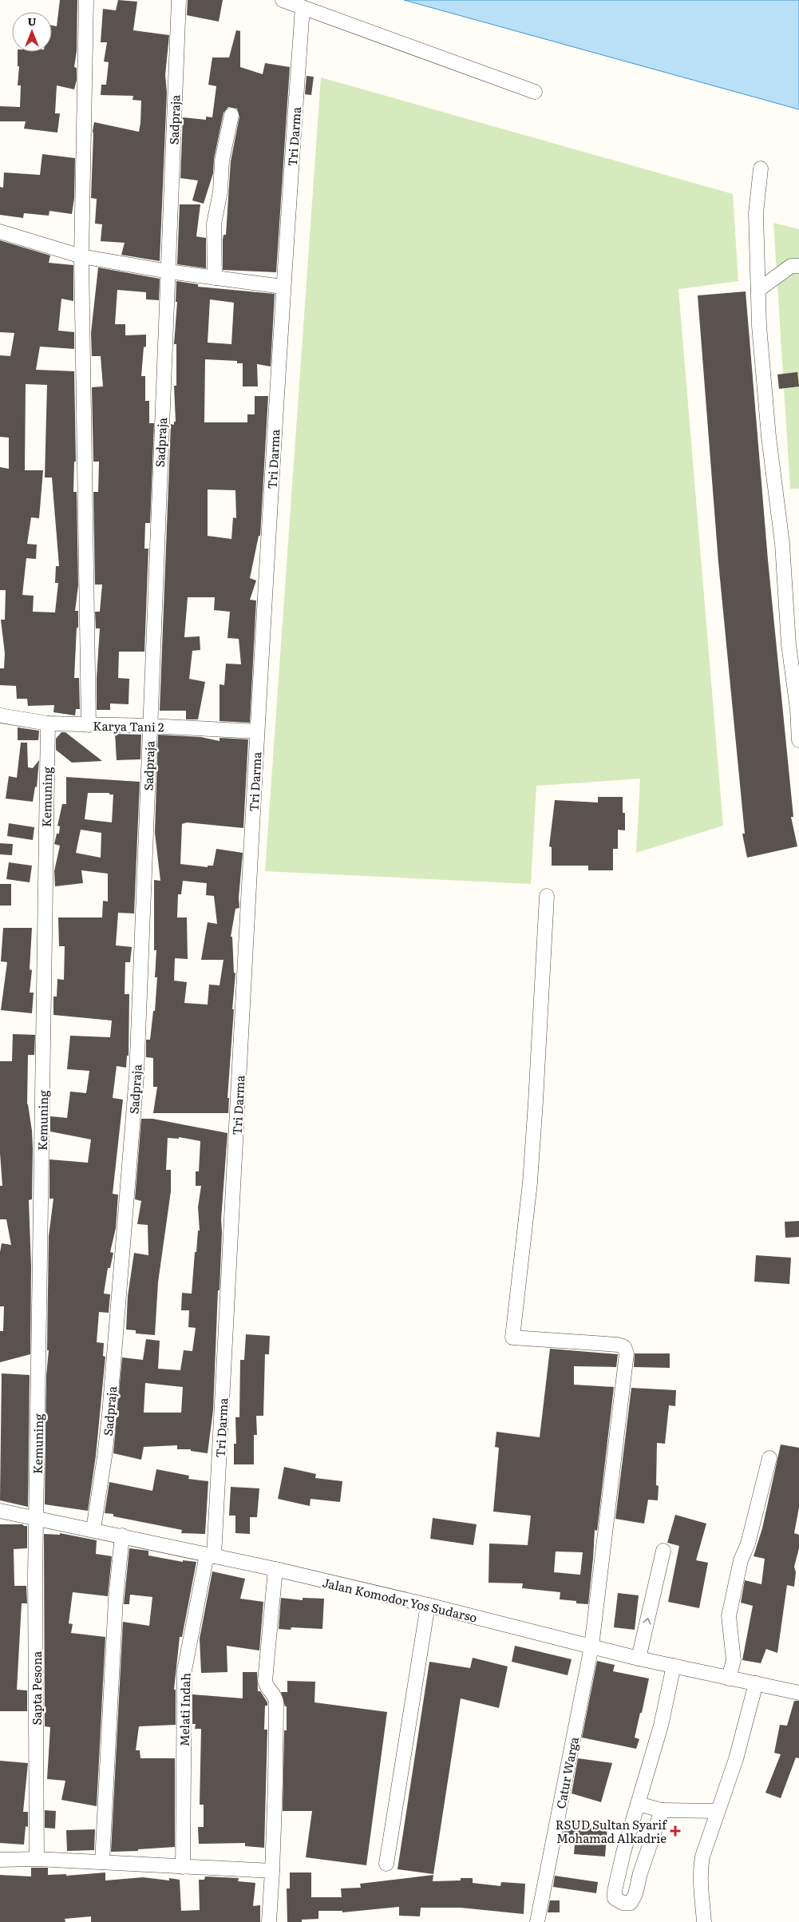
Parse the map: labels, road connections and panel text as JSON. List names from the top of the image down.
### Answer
{
  "streets": {
    "street": [
      "Sadpraja",
      "Tri Darma",
      "Karya Tani 2",
      "Kemuning",
      "Jalan Komodor Yos Sudarso",
      "Sapta Pesona",
      "Melati Indah",
      "Catur Warga"
    ]
  },
  "crossings": [
    ["Sadpraja", "Karya Tani 2"],
    ["Sadpraja", "Jalan Komodor Yos Sudarso"],
    ["Tri Darma", "Karya Tani 2"],
    ["Tri Darma", "Jalan Komodor Yos Sudarso"],
    ["Tri Darma", "Melati Indah"],
    ["Karya Tani 2", "Kemuning"],
    ["Kemuning", "Jalan Komodor Yos Sudarso"],
    ["Kemuning", "Sapta Pesona"],
    ["Jalan Komodor Yos Sudarso", "Sapta Pesona"],
    ["Jalan Komodor Yos Sudarso", "Melati Indah"],
    ["Jalan Komodor Yos Sudarso", "Catur Warga"]
  ],
  "places": {
    "health": ["RSUD Sultan Syarif Mohamad Alkadrie"]
  },
  "north": "top"
}
